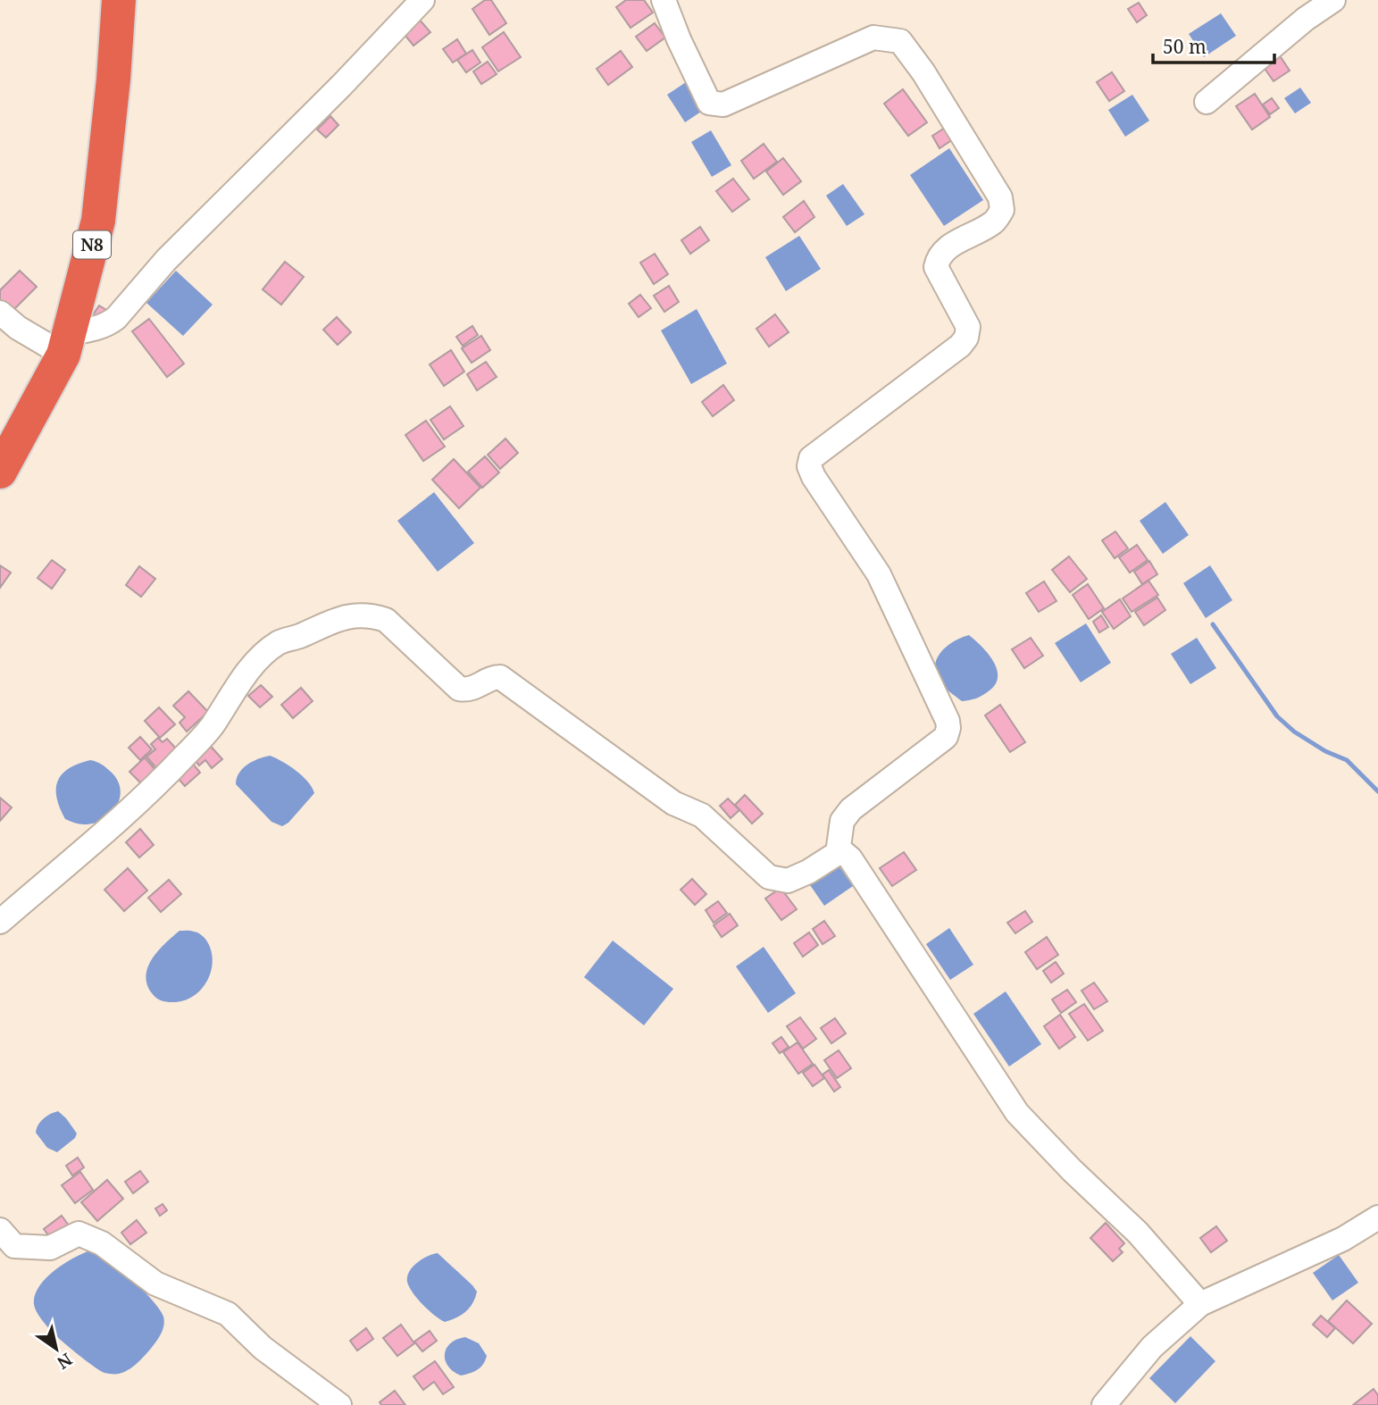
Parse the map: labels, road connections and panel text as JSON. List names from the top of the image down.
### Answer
{
  "streets": {
    "highway": ["N8"]
  },
  "scale_bar": "50 m",
  "north": "bottom right"
}
